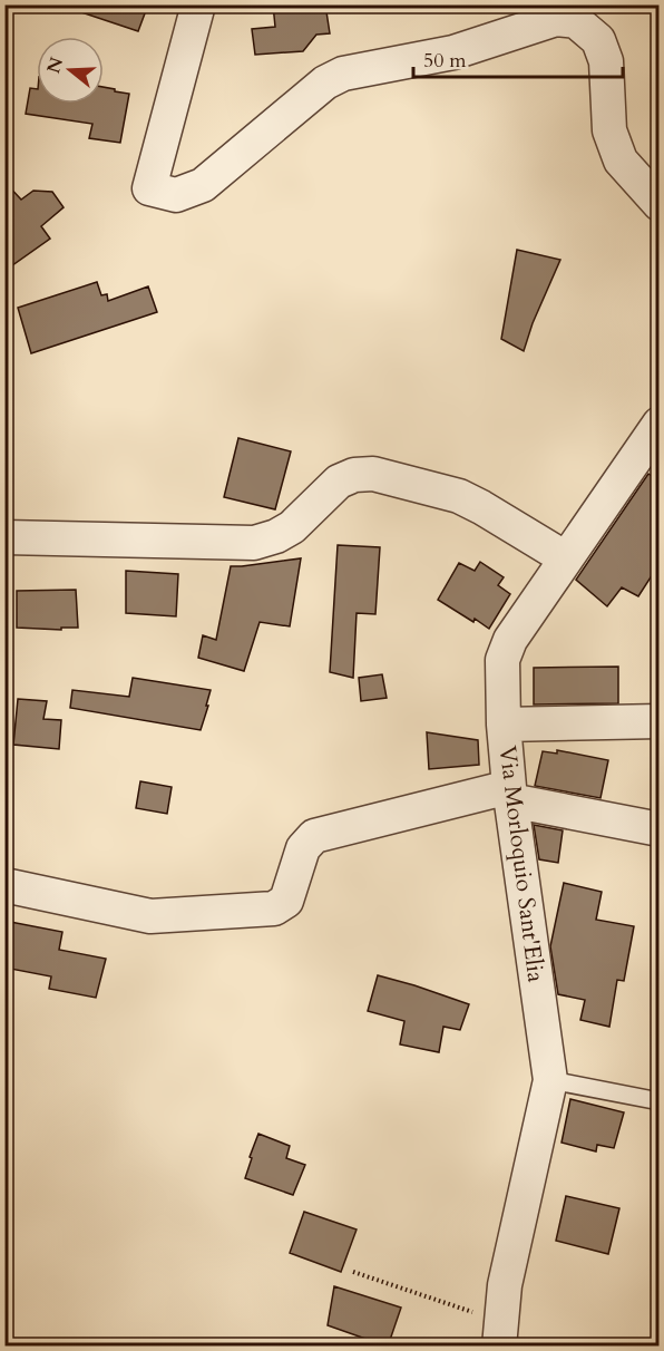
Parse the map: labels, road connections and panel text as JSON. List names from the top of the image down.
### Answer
{
  "streets": {
    "street": ["Via Morloquio Sant'Elia"]
  },
  "scale_bar": "50 m",
  "north": "left"
}
